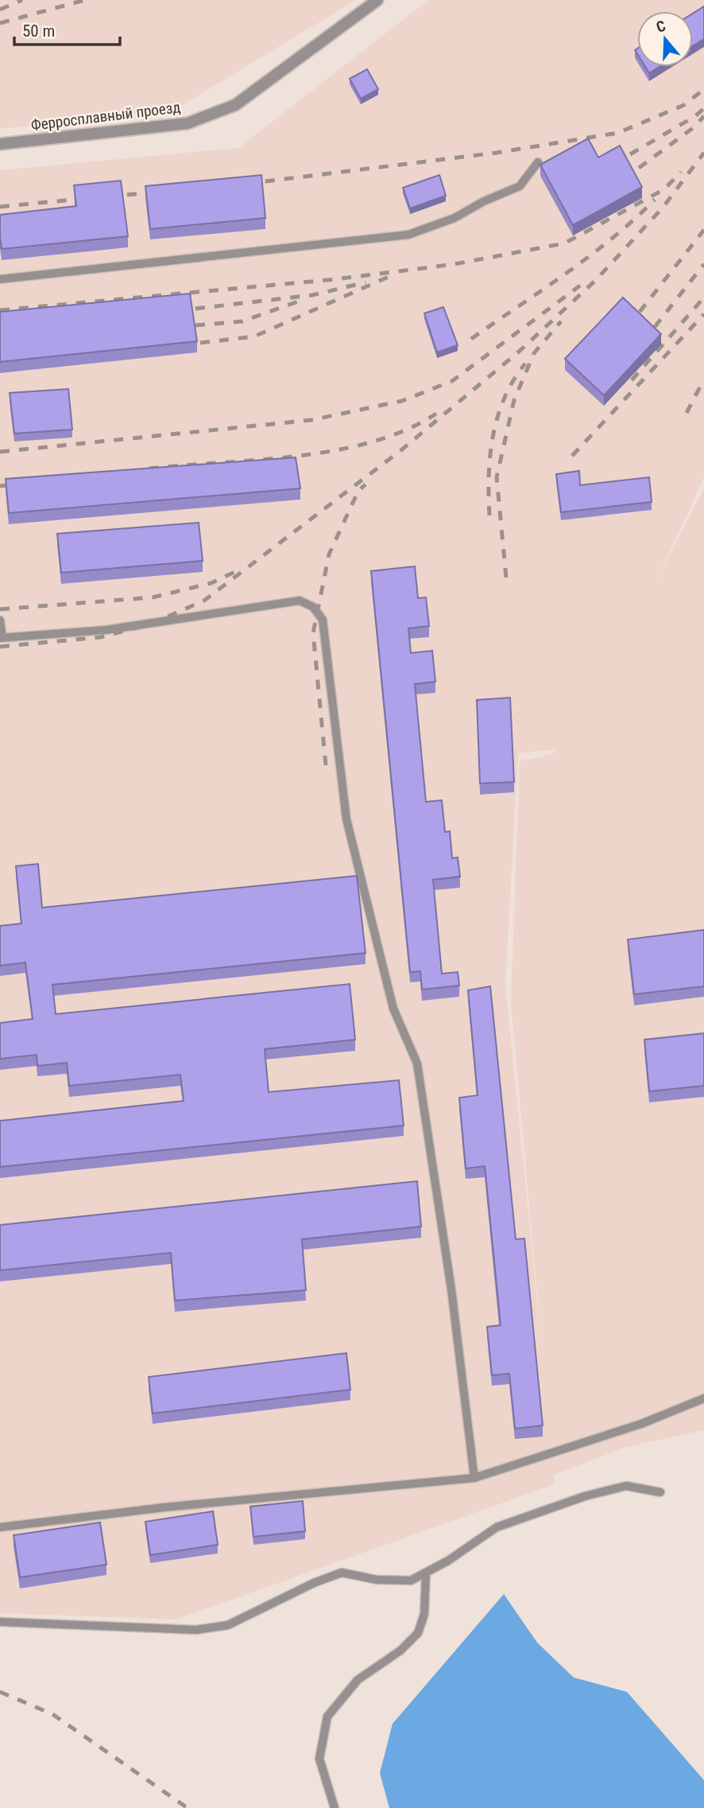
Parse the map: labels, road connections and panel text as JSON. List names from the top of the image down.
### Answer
{
  "streets": {
    "street": ["Ферросплавный проезд"]
  },
  "scale_bar": "50 m",
  "north": "top"
}
